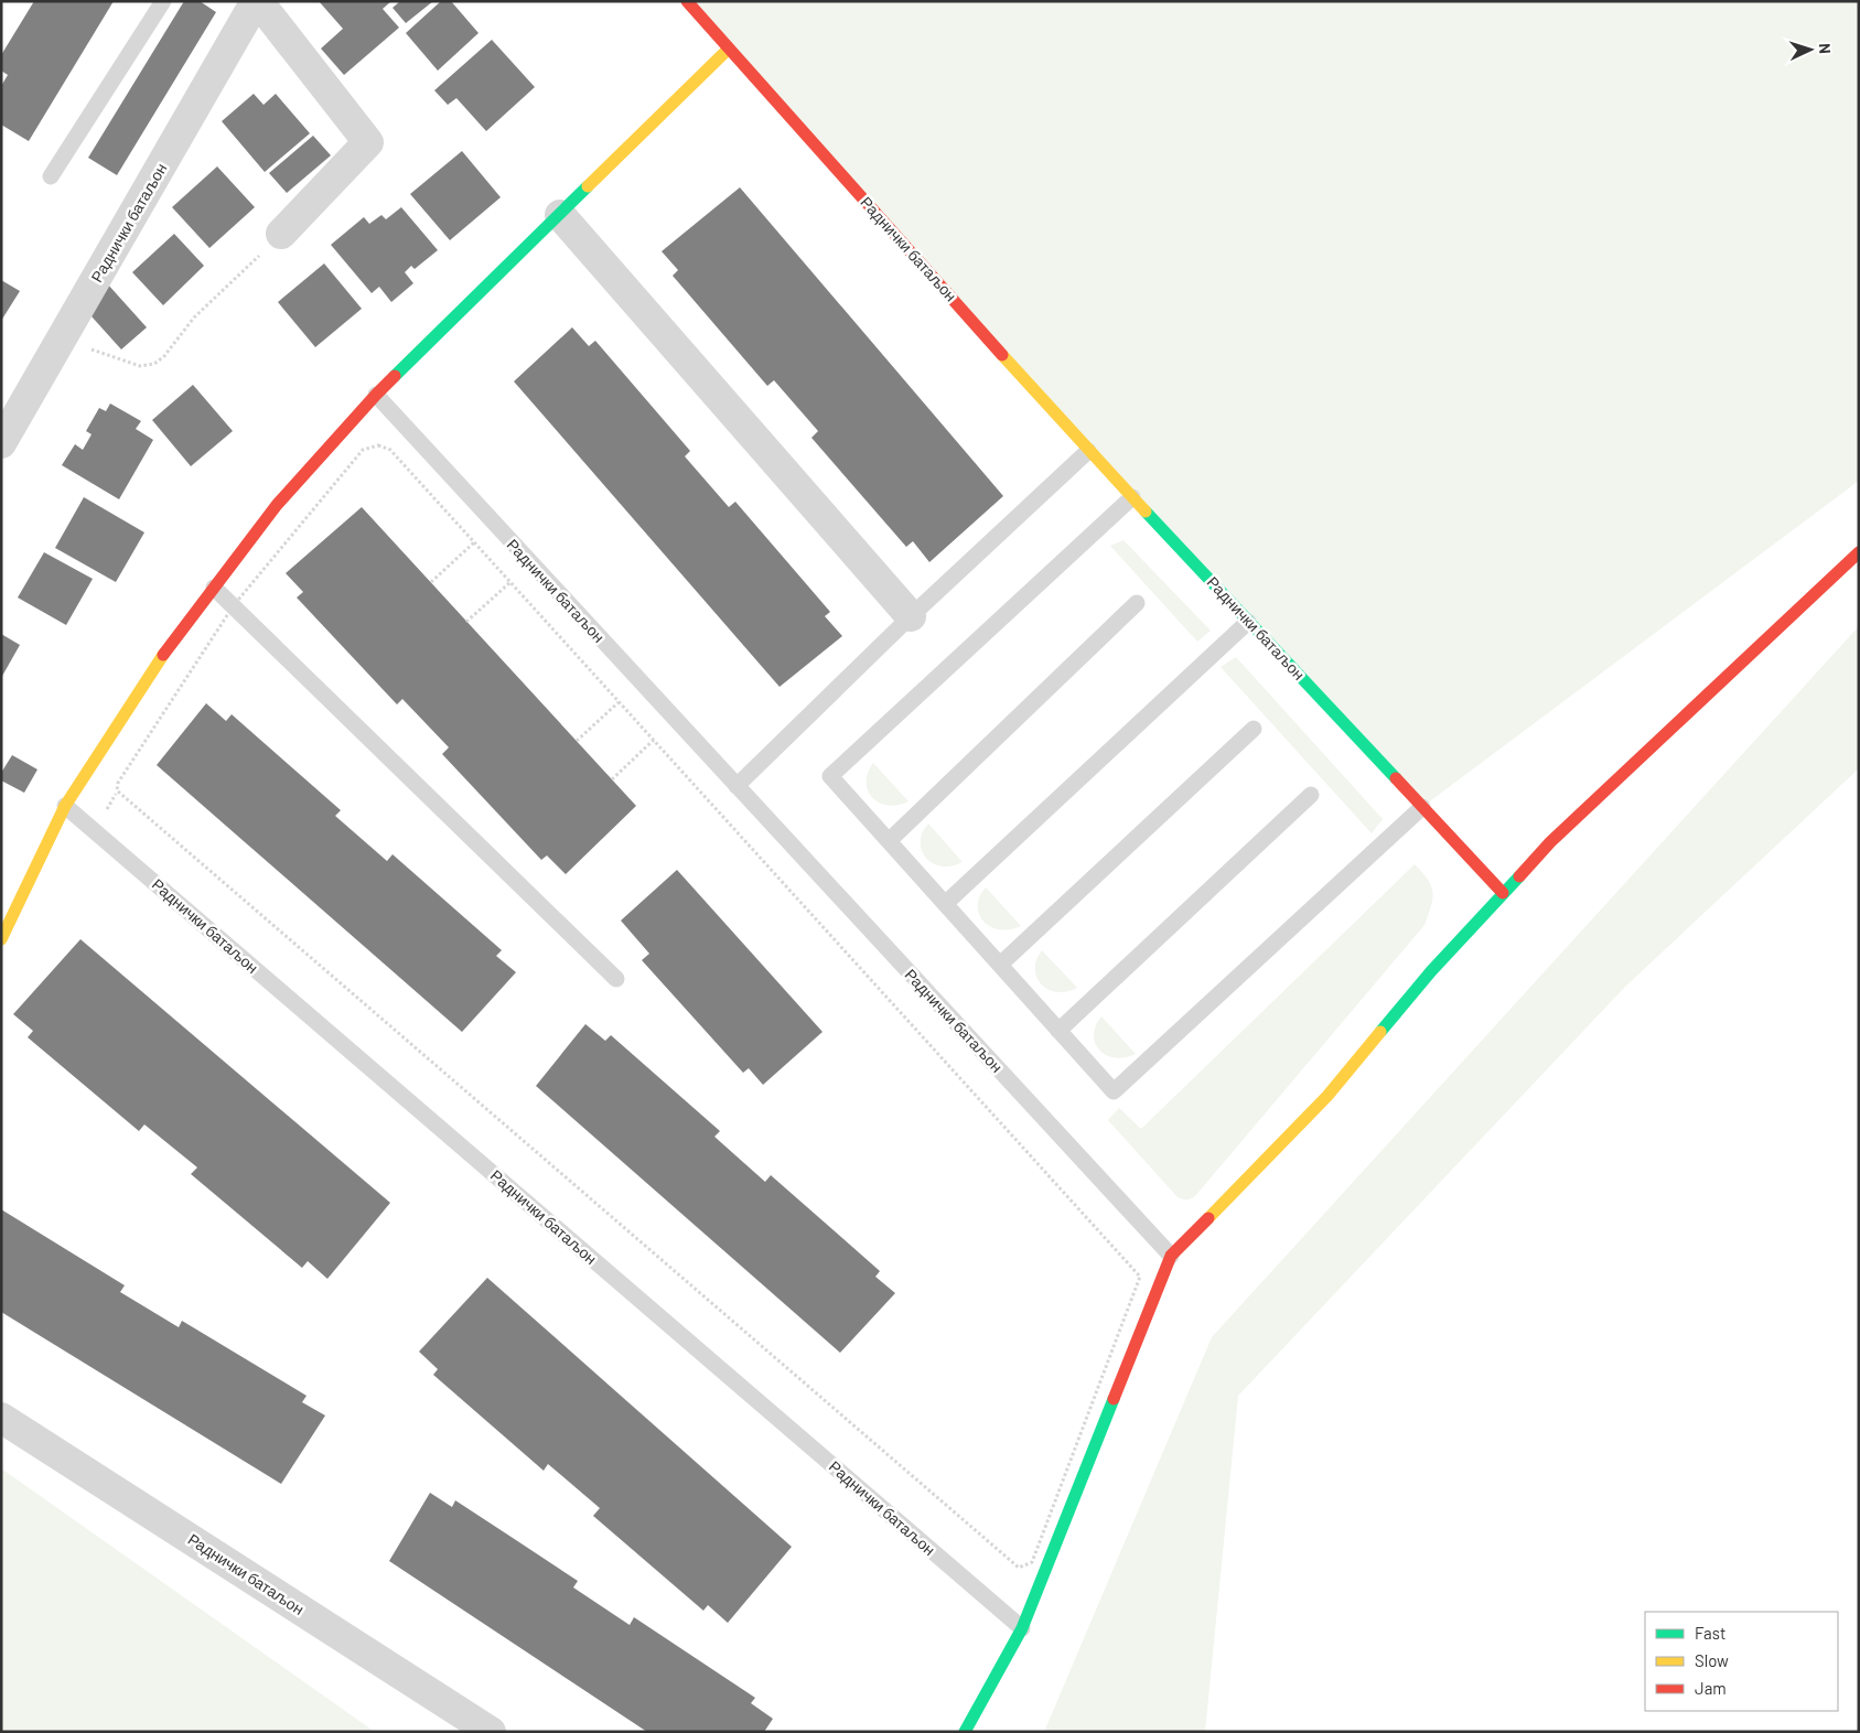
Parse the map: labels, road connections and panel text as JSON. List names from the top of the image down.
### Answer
{
  "streets": {
    "street": ["Раднички батаљон"]
  },
  "legend": ["Fast", "Slow", "Jam"],
  "north": "right"
}
